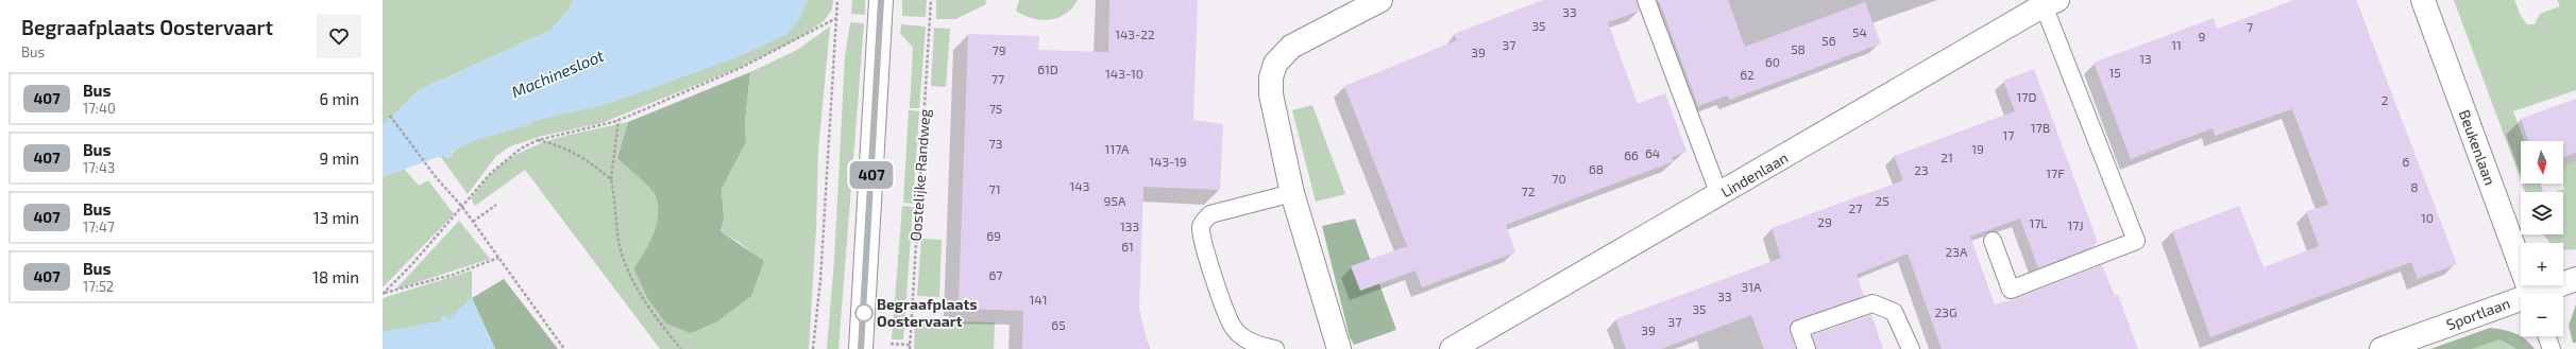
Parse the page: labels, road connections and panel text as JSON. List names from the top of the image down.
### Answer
{
  "streets": {
    "street": ["Beukenlaan", "Lindenlaan", "Sportlaan"],
    "path": ["Oostelijke Randweg"]
  },
  "water": ["Machinesloot"],
  "places": ["Begraafplaats Oostervaart"],
  "lines": ["bus line 407"],
  "house_numbers": [
    "33",
    "35",
    "7",
    "54",
    "143-22",
    "9",
    "56",
    "37",
    "11",
    "58",
    "79",
    "39",
    "13",
    "60",
    "61D",
    "15",
    "143-10",
    "62",
    "77",
    "17D",
    "2",
    "75",
    "17B",
    "17",
    "73",
    "117A",
    "19",
    "64",
    "66",
    "21",
    "143-19",
    "6",
    "68",
    "23",
    "17F",
    "70",
    "143",
    "8",
    "71",
    "72",
    "95A",
    "25",
    "27",
    "10",
    "29",
    "17L",
    "17J",
    "133",
    "69",
    "61",
    "23A",
    "67",
    "31A",
    "33",
    "141",
    "35",
    "23G",
    "37",
    "65",
    "39"
  ],
  "north": "bottom",
  "page": {
    "heading": ["Begraafplaats Oostervaart", "Bus"],
    "on_map": "407",
    "list": [
      {
        "mark": "407",
        "name": "Bus",
        "note": "17:40",
        "value": "6 min"
      },
      {
        "mark": "407",
        "name": "Bus",
        "note": "17:43",
        "value": "9 min"
      },
      {
        "mark": "407",
        "name": "Bus",
        "note": "17:47",
        "value": "13 min"
      },
      {
        "mark": "407",
        "name": "Bus",
        "note": "17:52",
        "value": "18 min"
      }
    ],
    "map_buttons": ["+", "−"]
  }
}
